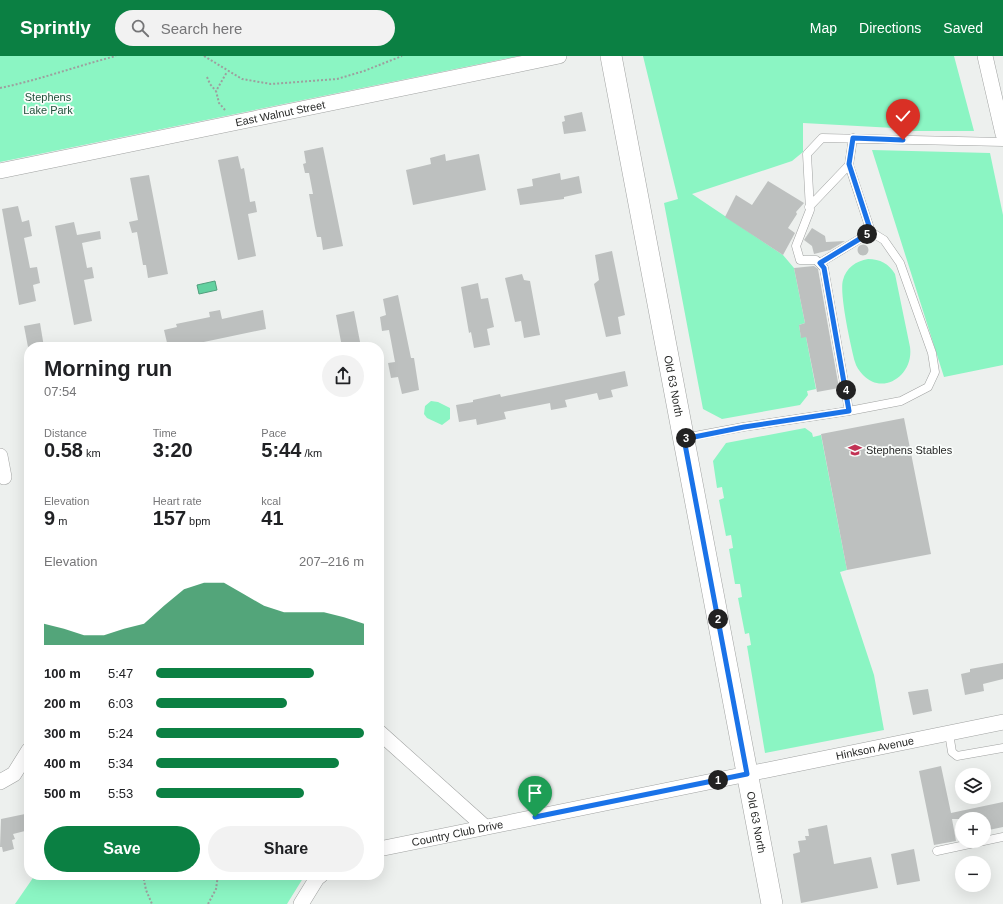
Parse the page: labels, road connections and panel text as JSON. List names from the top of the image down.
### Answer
{
  "streets": {
    "main road": ["Old 63 North"],
    "street": ["East Walnut Street", "Hinkson Avenue", "Country Club Drive"]
  },
  "crossings": [
    ["Old 63 North", "Hinkson Avenue"],
    ["Old 63 North", "Country Club Drive"],
    ["Hinkson Avenue", "Country Club Drive"]
  ],
  "parks": ["Stephens Lake Park"],
  "places": {
    "school or university": ["Stephens Stables"]
  },
  "page": {
    "header": "Sprintly",
    "search": "Search here",
    "nav": ["Map", "Directions", "Saved"],
    "pins": [
      "5",
      "4",
      "3",
      "2",
      "1"
    ],
    "heading": ["Morning run", "07:54"],
    "stats": [
      ["Distance", "0.58 km"],
      ["Time", "3:20"],
      ["Pace", "5:44 /km"],
      ["Elevation", "9 m"],
      ["Heart rate", "157 bpm"],
      ["kcal", "41"]
    ],
    "chart": ["Elevation", "207–216 m"],
    "list": [
      {
        "name": "100 m",
        "note": "5:47"
      },
      {
        "name": "200 m",
        "note": "6:03"
      },
      {
        "name": "300 m",
        "note": "5:24"
      },
      {
        "name": "400 m",
        "note": "5:34"
      },
      {
        "name": "500 m",
        "note": "5:53"
      }
    ],
    "map_buttons": ["+", "−"],
    "buttons": ["Save", "Share"]
  }
}
